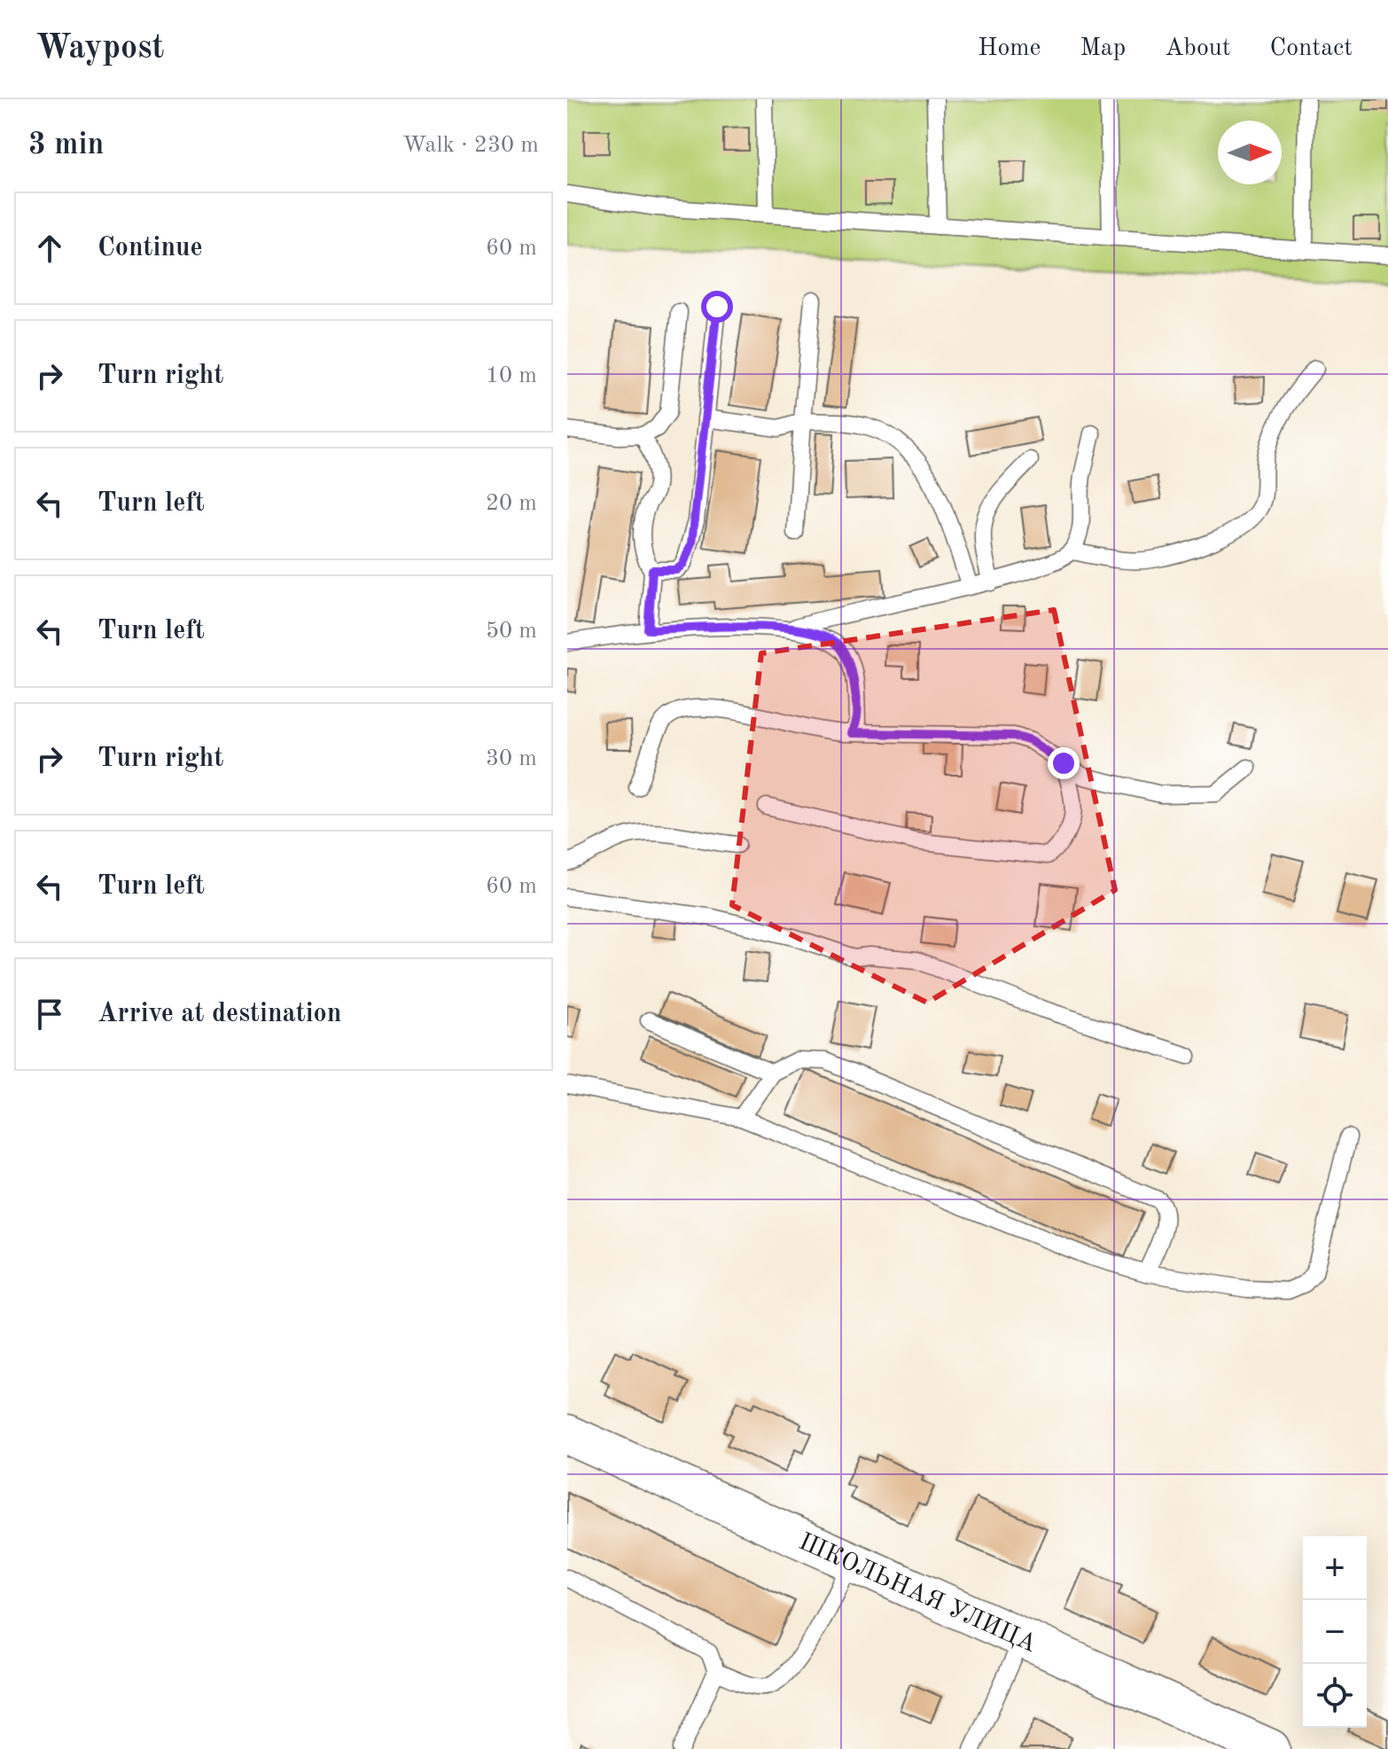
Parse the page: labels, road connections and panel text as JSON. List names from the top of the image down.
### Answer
{
  "streets": {
    "street": ["ШКОЛЬНАЯ УЛИЦА"]
  },
  "north": "right",
  "page": {
    "header": "Waypost",
    "nav": [
      "Home",
      "Map",
      "About",
      "Contact"
    ],
    "heading": ["3 min", "Walk · 230 m"],
    "list": [
      ["Continue", "60 m"],
      ["Turn right", "10 m"],
      ["Turn left", "20 m"],
      ["Turn left", "50 m"],
      ["Turn right", "30 m"],
      ["Turn left", "60 m"],
      "Arrive at destination"
    ],
    "map_buttons": ["+", "−"]
  }
}
